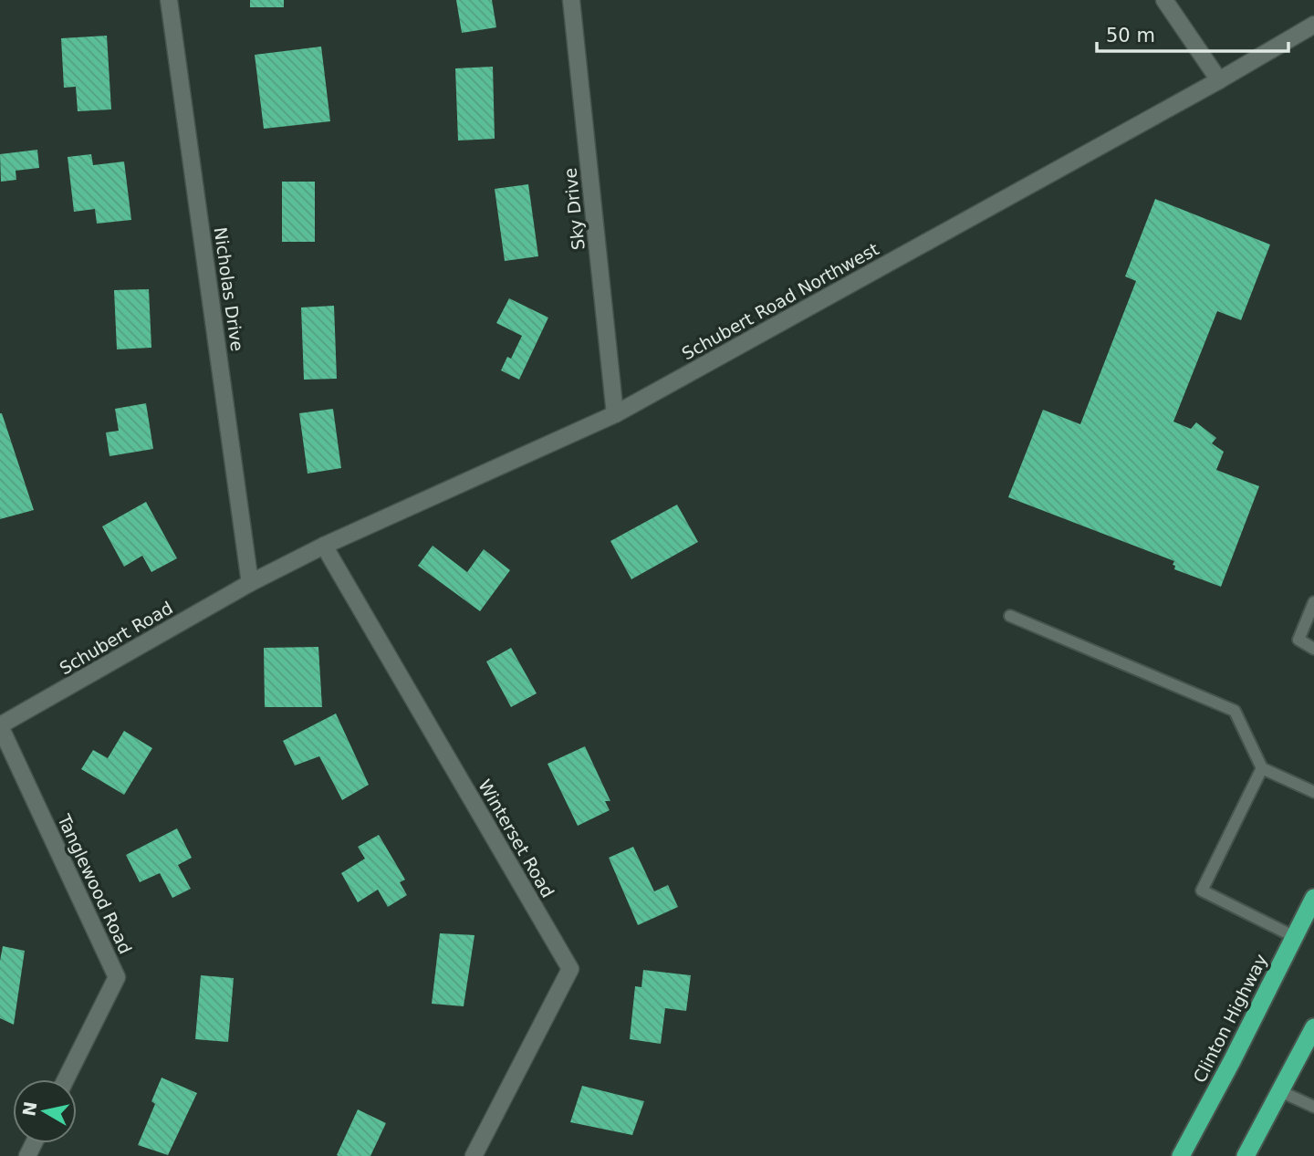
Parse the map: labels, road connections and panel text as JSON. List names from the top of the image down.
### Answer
{
  "streets": {
    "highway": ["Clinton Highway"],
    "street": [
      "Sky Drive",
      "Nicholas Drive",
      "Schubert Road Northwest",
      "Schubert Road",
      "Winterset Road",
      "Tanglewood Road"
    ]
  },
  "crossings": [
    ["Sky Drive", "Schubert Road Northwest"],
    ["Nicholas Drive", "Schubert Road Northwest"],
    ["Nicholas Drive", "Schubert Road"],
    ["Schubert Road Northwest", "Schubert Road"],
    ["Schubert Road Northwest", "Winterset Road"],
    ["Schubert Road", "Tanglewood Road"]
  ],
  "scale_bar": "50 m",
  "north": "left"
}
